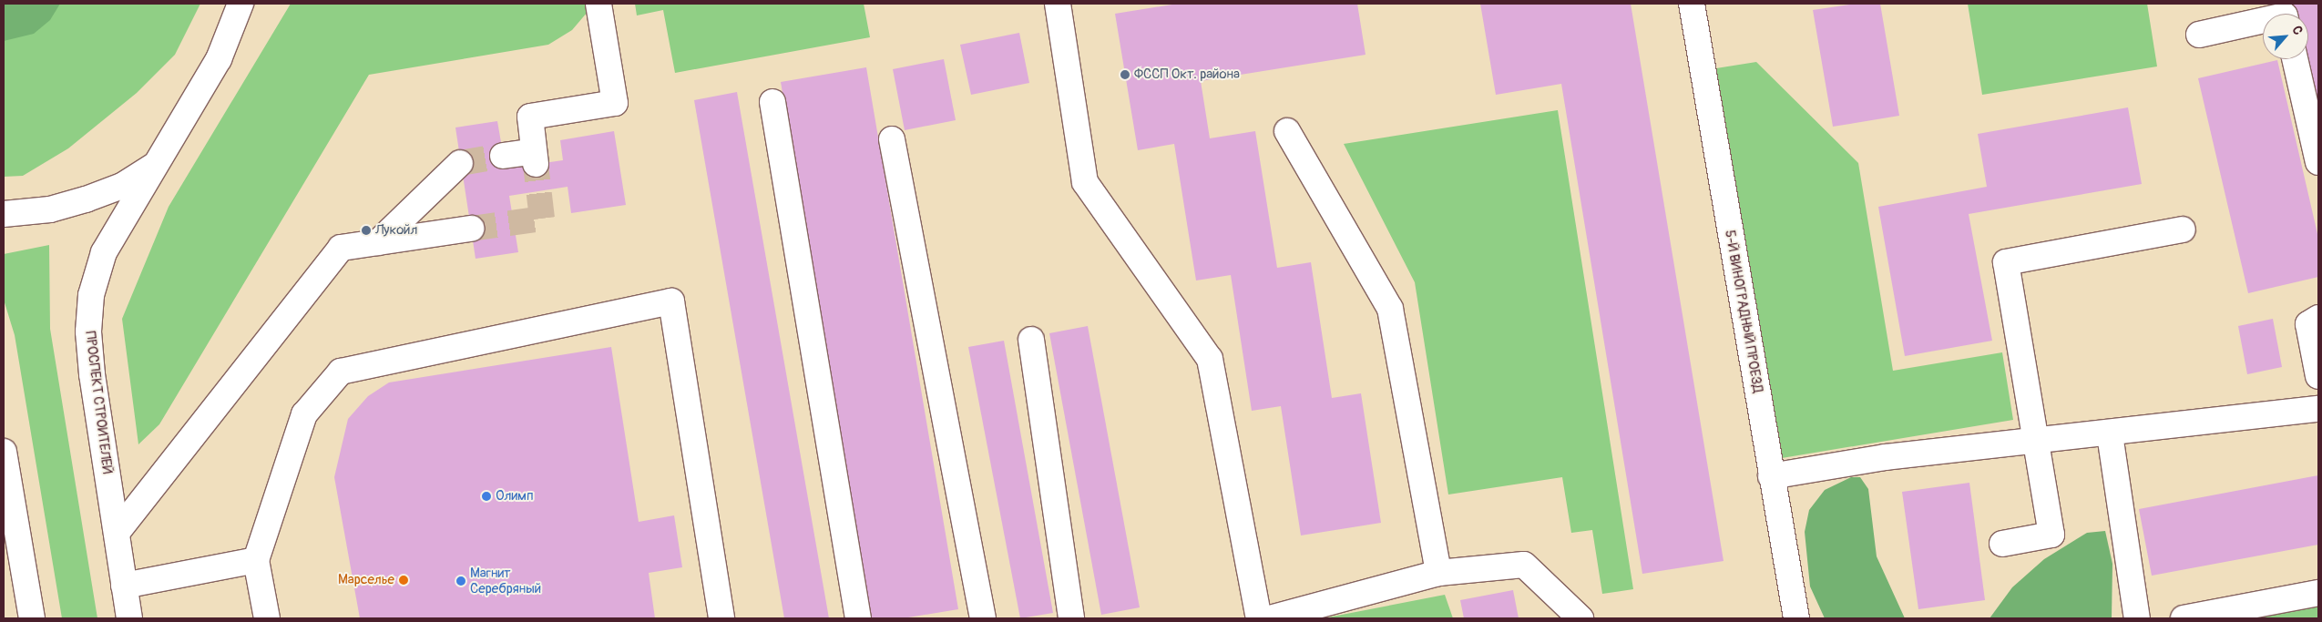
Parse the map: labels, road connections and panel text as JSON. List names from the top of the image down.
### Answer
{
  "streets": {
    "main road": ["5-Й ВИНОГРАДНЫЙ ПРОЕЗД", "ПРОСПЕКТ СТРОИТЕЛЕЙ"]
  },
  "places": [
    "ФССП Окт. района",
    "Лукойл",
    "Олимп",
    "Марселье",
    "Магнит Серебряный"
  ],
  "north": "top right"
}
